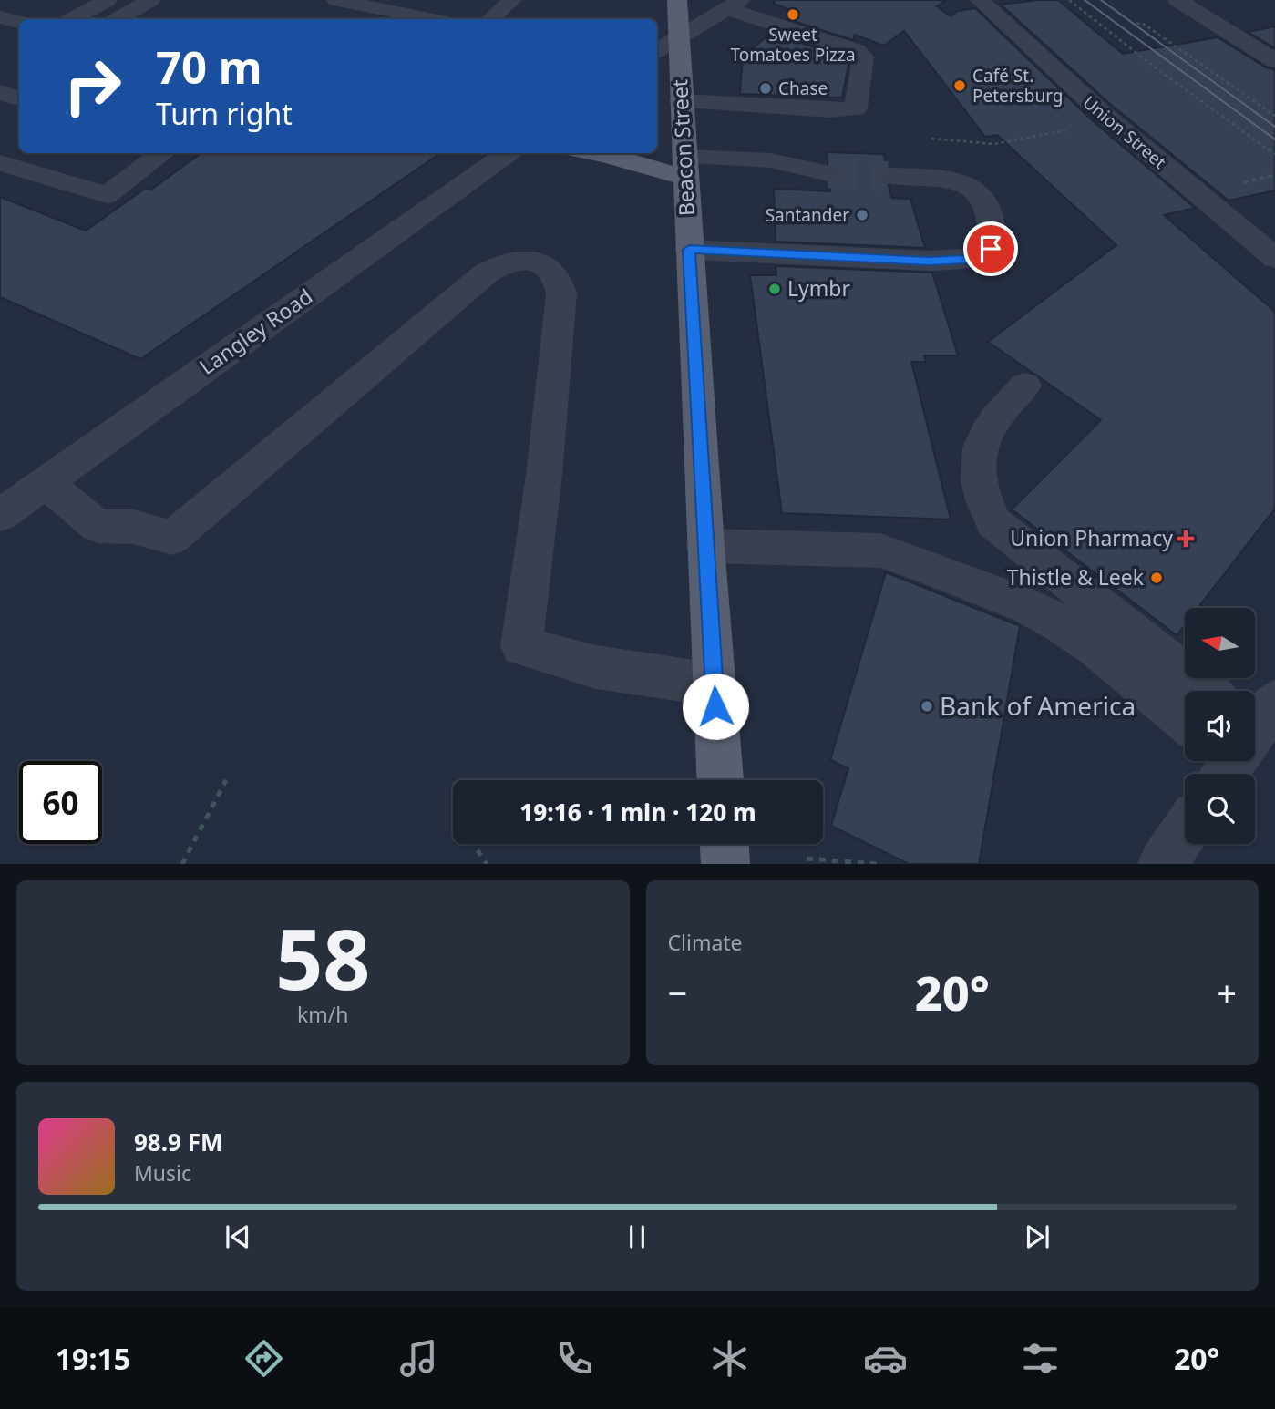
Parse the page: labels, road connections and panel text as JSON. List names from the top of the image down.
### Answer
{
  "streets": {
    "main road": ["Beacon Street"],
    "street": ["Union Street", "Langley Road"]
  },
  "places": {
    "other": [
      "Sweet Tomatoes Pizza",
      "Café St. Petersburg",
      "Chase",
      "Santander",
      "Lymbr",
      "Thistle & Leek",
      "Bank of America"
    ],
    "health": ["Union Pharmacy"]
  },
  "north": "left",
  "page": {
    "turn": ["70 m", "Turn right"],
    "limit": "60",
    "trip": "19:16 · 1 min · 120 m",
    "tile": [
      ["58", "km/h"],
      "Climate"
    ],
    "heat": ["−", "20°", "+"],
    "song": ["98.9 FM", "Music"],
    "tabs": ["19:15", "20°"]
  }
}
